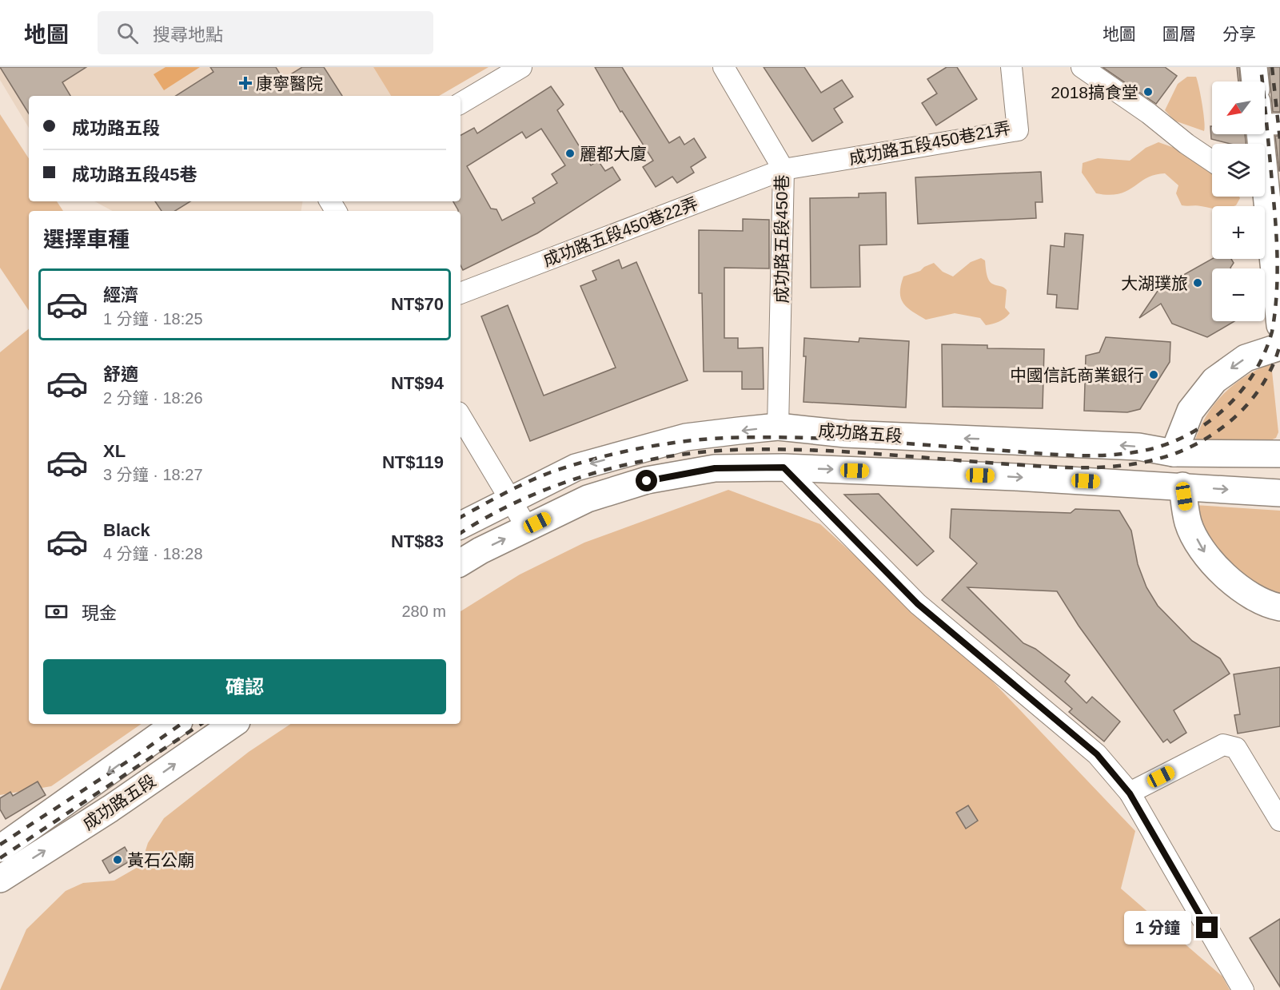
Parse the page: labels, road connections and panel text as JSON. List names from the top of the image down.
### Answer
{
  "streets": {
    "main road": ["成功路五段"],
    "street": ["成功路五段450巷21弄", "成功路五段450巷22弄", "成功路五段450巷"]
  },
  "crossings": [
    ["成功路五段450巷21弄", "成功路五段450巷22弄"],
    ["成功路五段450巷21弄", "成功路五段450巷"],
    ["成功路五段450巷22弄", "成功路五段450巷"],
    ["成功路五段450巷", "成功路五段"]
  ],
  "places": {
    "health": ["康寧醫院"],
    "other": [
      "2018搞食堂",
      "麗都大廈",
      "大湖璞旅",
      "中國信託商業銀行",
      "黃石公廟"
    ]
  },
  "north": "bottom left",
  "page": {
    "header": "地圖",
    "search": "搜尋地點",
    "nav": ["地圖", "圖層", "分享"],
    "map_buttons": ["+", "−"],
    "banner": ["成功路五段", "成功路五段45巷"],
    "heading": "選擇車種",
    "list": [
      {
        "name": "經濟",
        "note": "1 分鐘 · 18:25",
        "value": "NT$70"
      },
      {
        "name": "舒適",
        "note": "2 分鐘 · 18:26",
        "value": "NT$94"
      },
      {
        "name": "XL",
        "note": "3 分鐘 · 18:27",
        "value": "NT$119"
      },
      {
        "name": "Black",
        "note": "4 分鐘 · 18:28",
        "value": "NT$83"
      }
    ],
    "pay": ["現金", "280 m"],
    "buttons": "確認",
    "bubble": "1 分鐘"
  }
}
